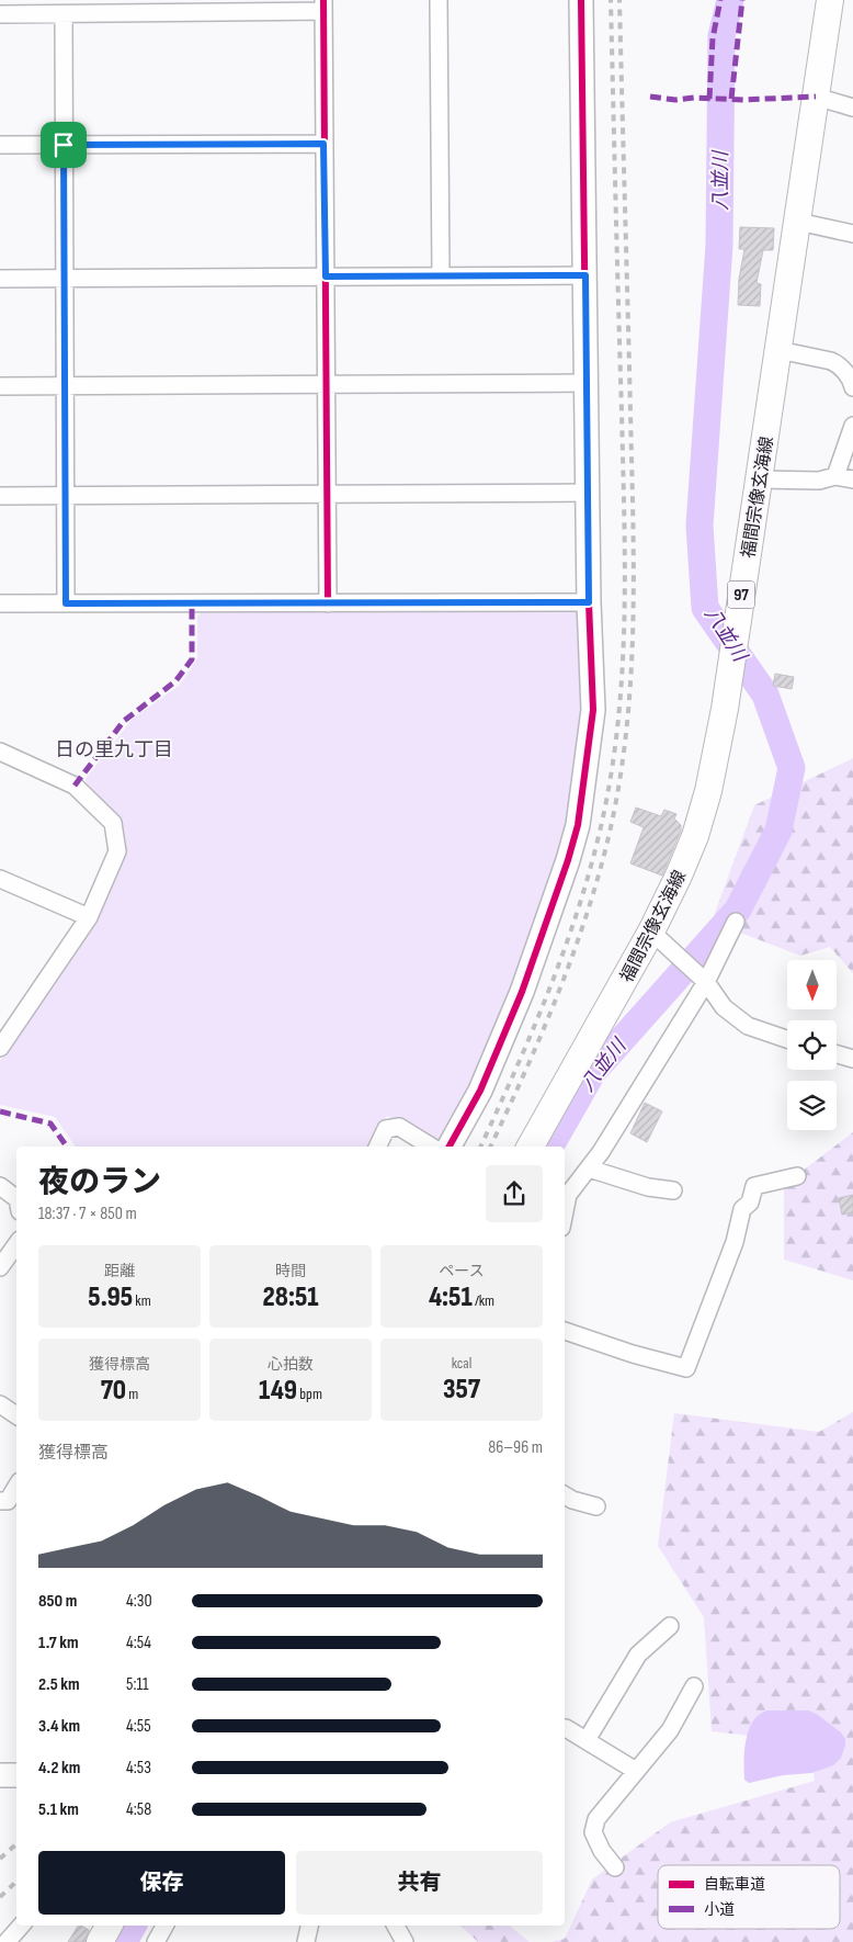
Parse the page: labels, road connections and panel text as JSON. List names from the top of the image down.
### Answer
{
  "streets": {
    "main road": ["福間宗像玄海線", "97"]
  },
  "districts": ["日の里九丁目"],
  "water": ["八並川"],
  "legend": ["自転車道", "小道"],
  "north": "bottom",
  "page": {
    "heading": ["夜のラン", "18:37 · 7 × 850 m"],
    "stats": [
      ["距離", "5.95 km"],
      ["時間", "28:51"],
      ["ペース", "4:51 /km"],
      ["獲得標高", "70 m"],
      ["心拍数", "149 bpm"],
      ["kcal", "357"]
    ],
    "chart": ["獲得標高", "86–96 m"],
    "list": [
      {
        "name": "850 m",
        "note": "4:30"
      },
      {
        "name": "1.7 km",
        "note": "4:54"
      },
      {
        "name": "2.5 km",
        "note": "5:11"
      },
      {
        "name": "3.4 km",
        "note": "4:55"
      },
      {
        "name": "4.2 km",
        "note": "4:53"
      },
      {
        "name": "5.1 km",
        "note": "4:58"
      }
    ],
    "buttons": ["保存", "共有"]
  }
}
